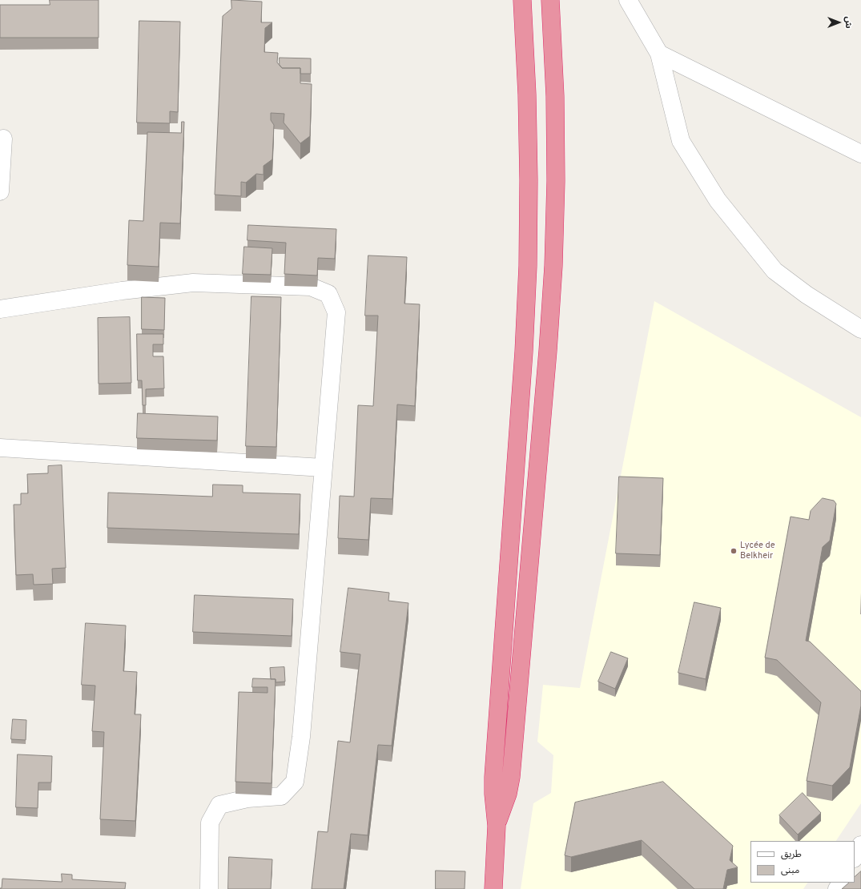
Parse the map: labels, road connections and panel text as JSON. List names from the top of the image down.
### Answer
{
  "places": ["Lycée de Belkheir"],
  "legend": ["طريق", "مبنى"],
  "north": "right"
}
